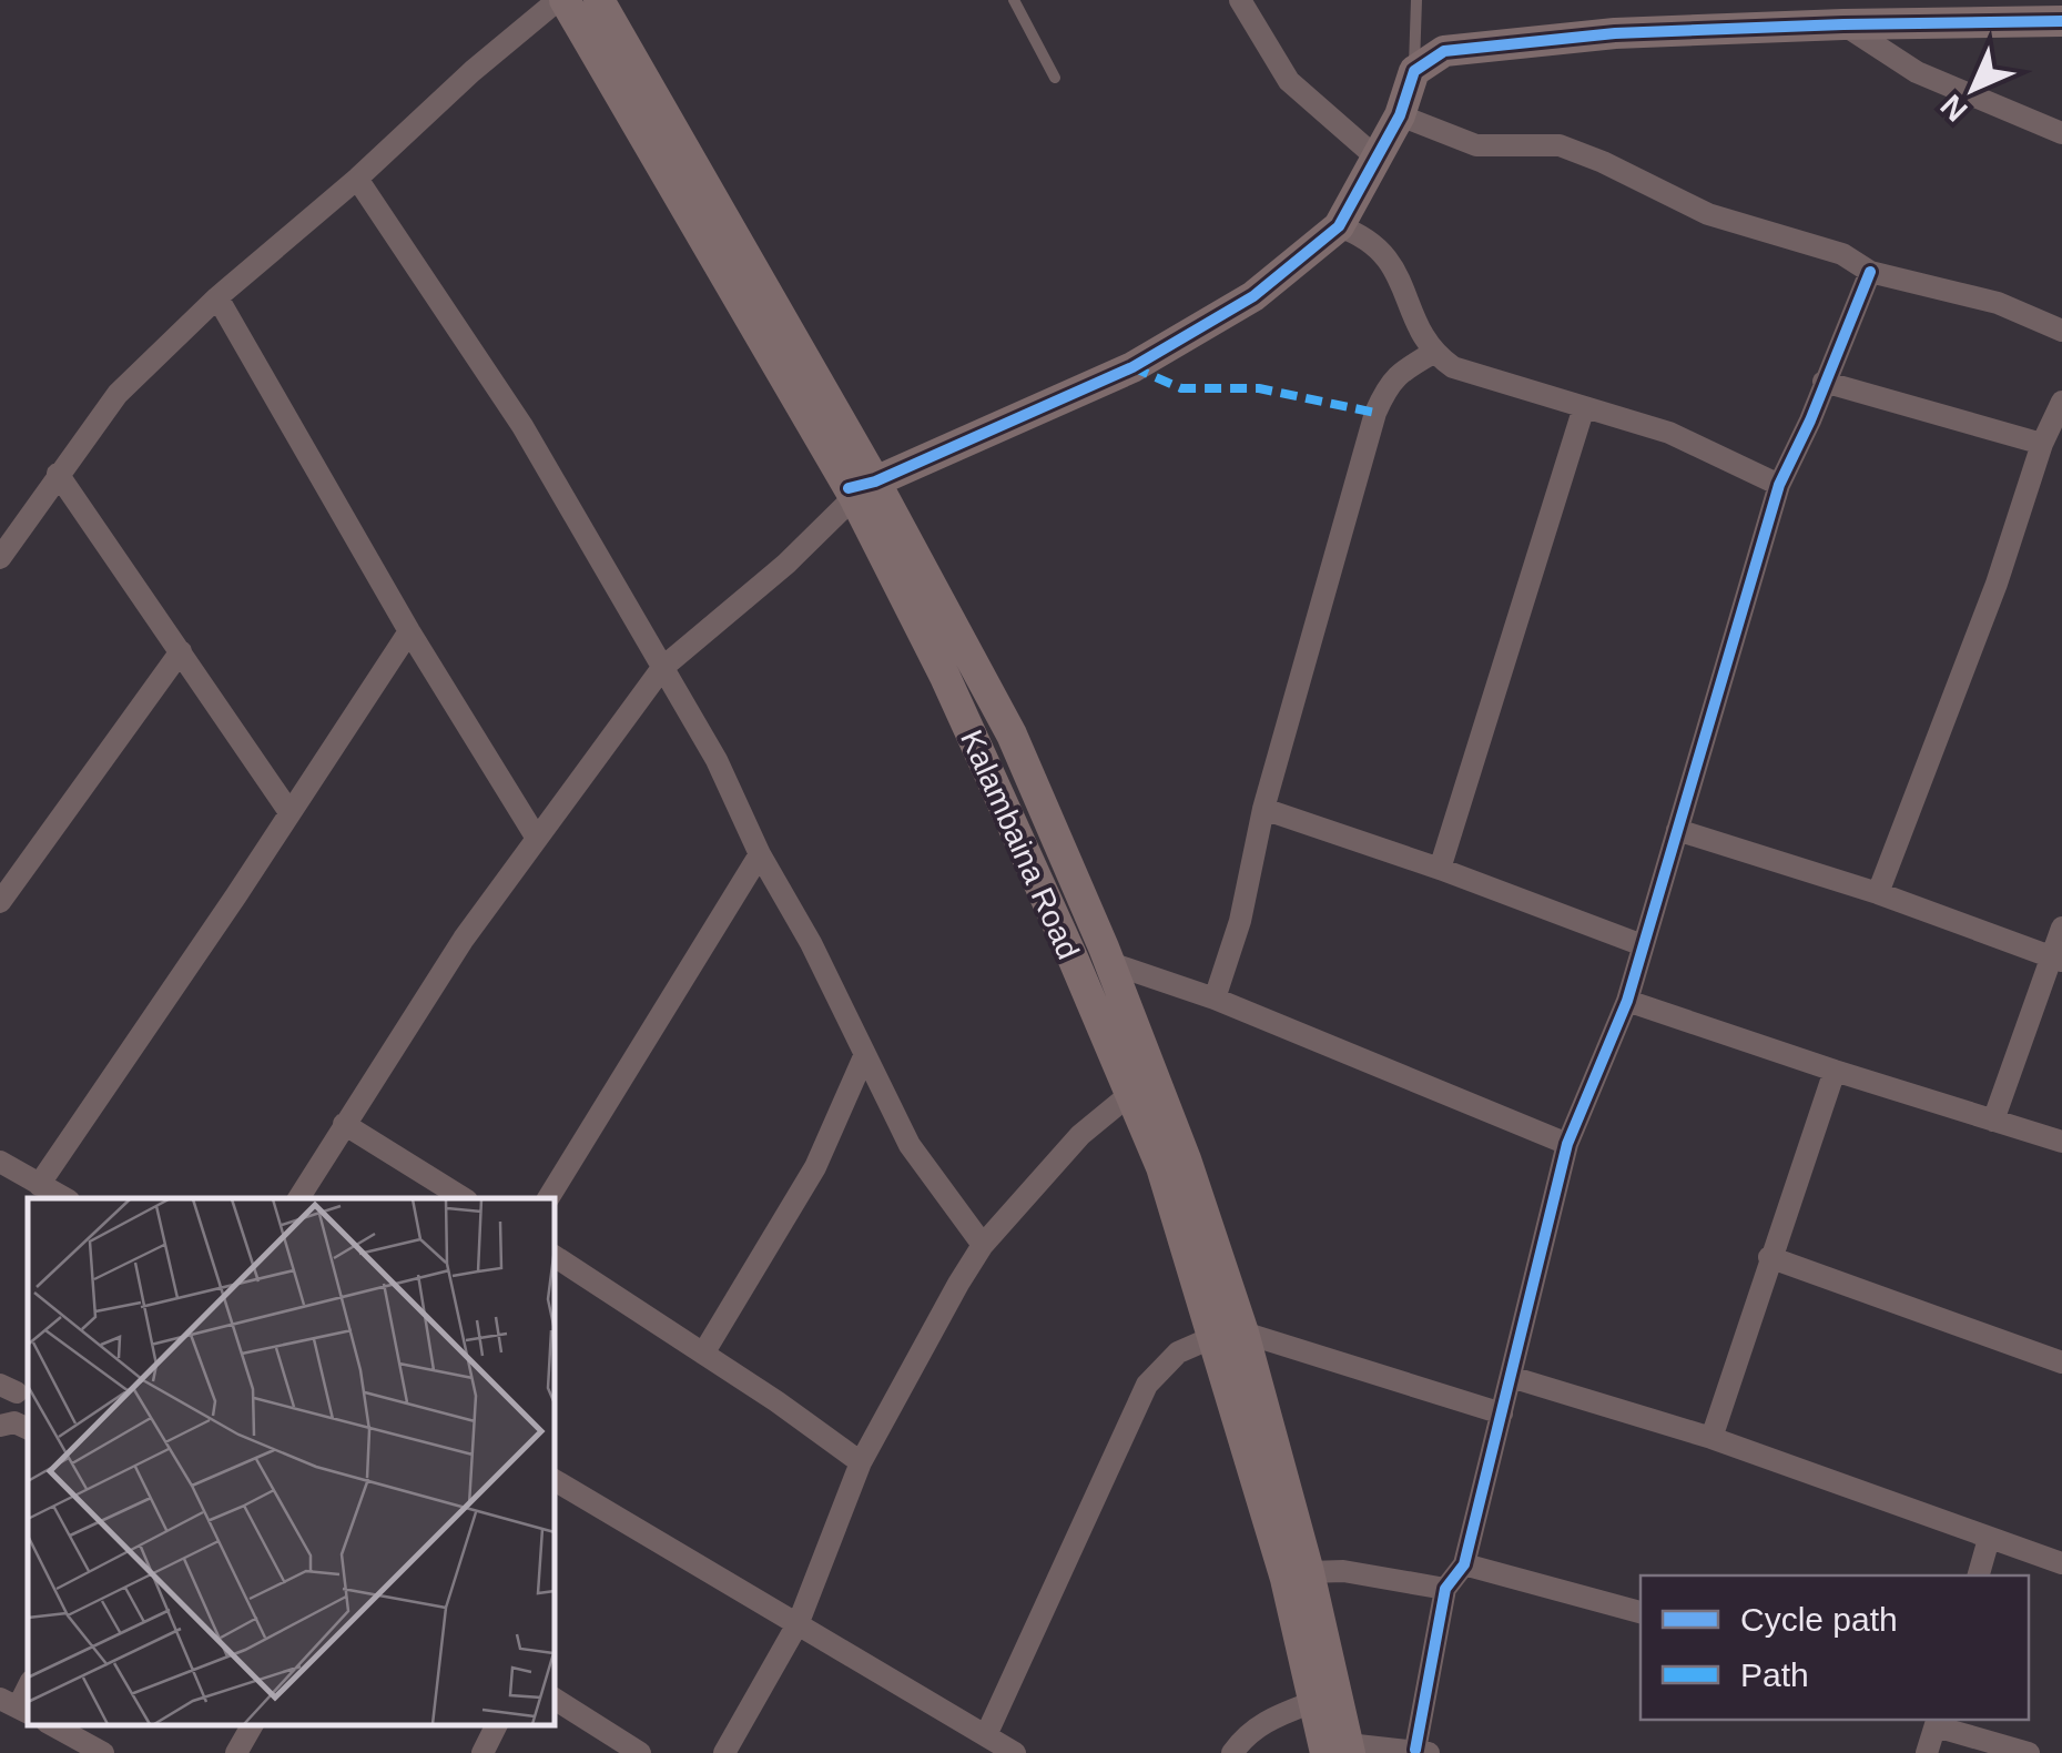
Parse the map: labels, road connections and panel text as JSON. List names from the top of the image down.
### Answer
{
  "streets": {
    "main road": ["Kalambaina Road"]
  },
  "legend": ["Cycle path", "Path"],
  "north": "bottom left"
}
